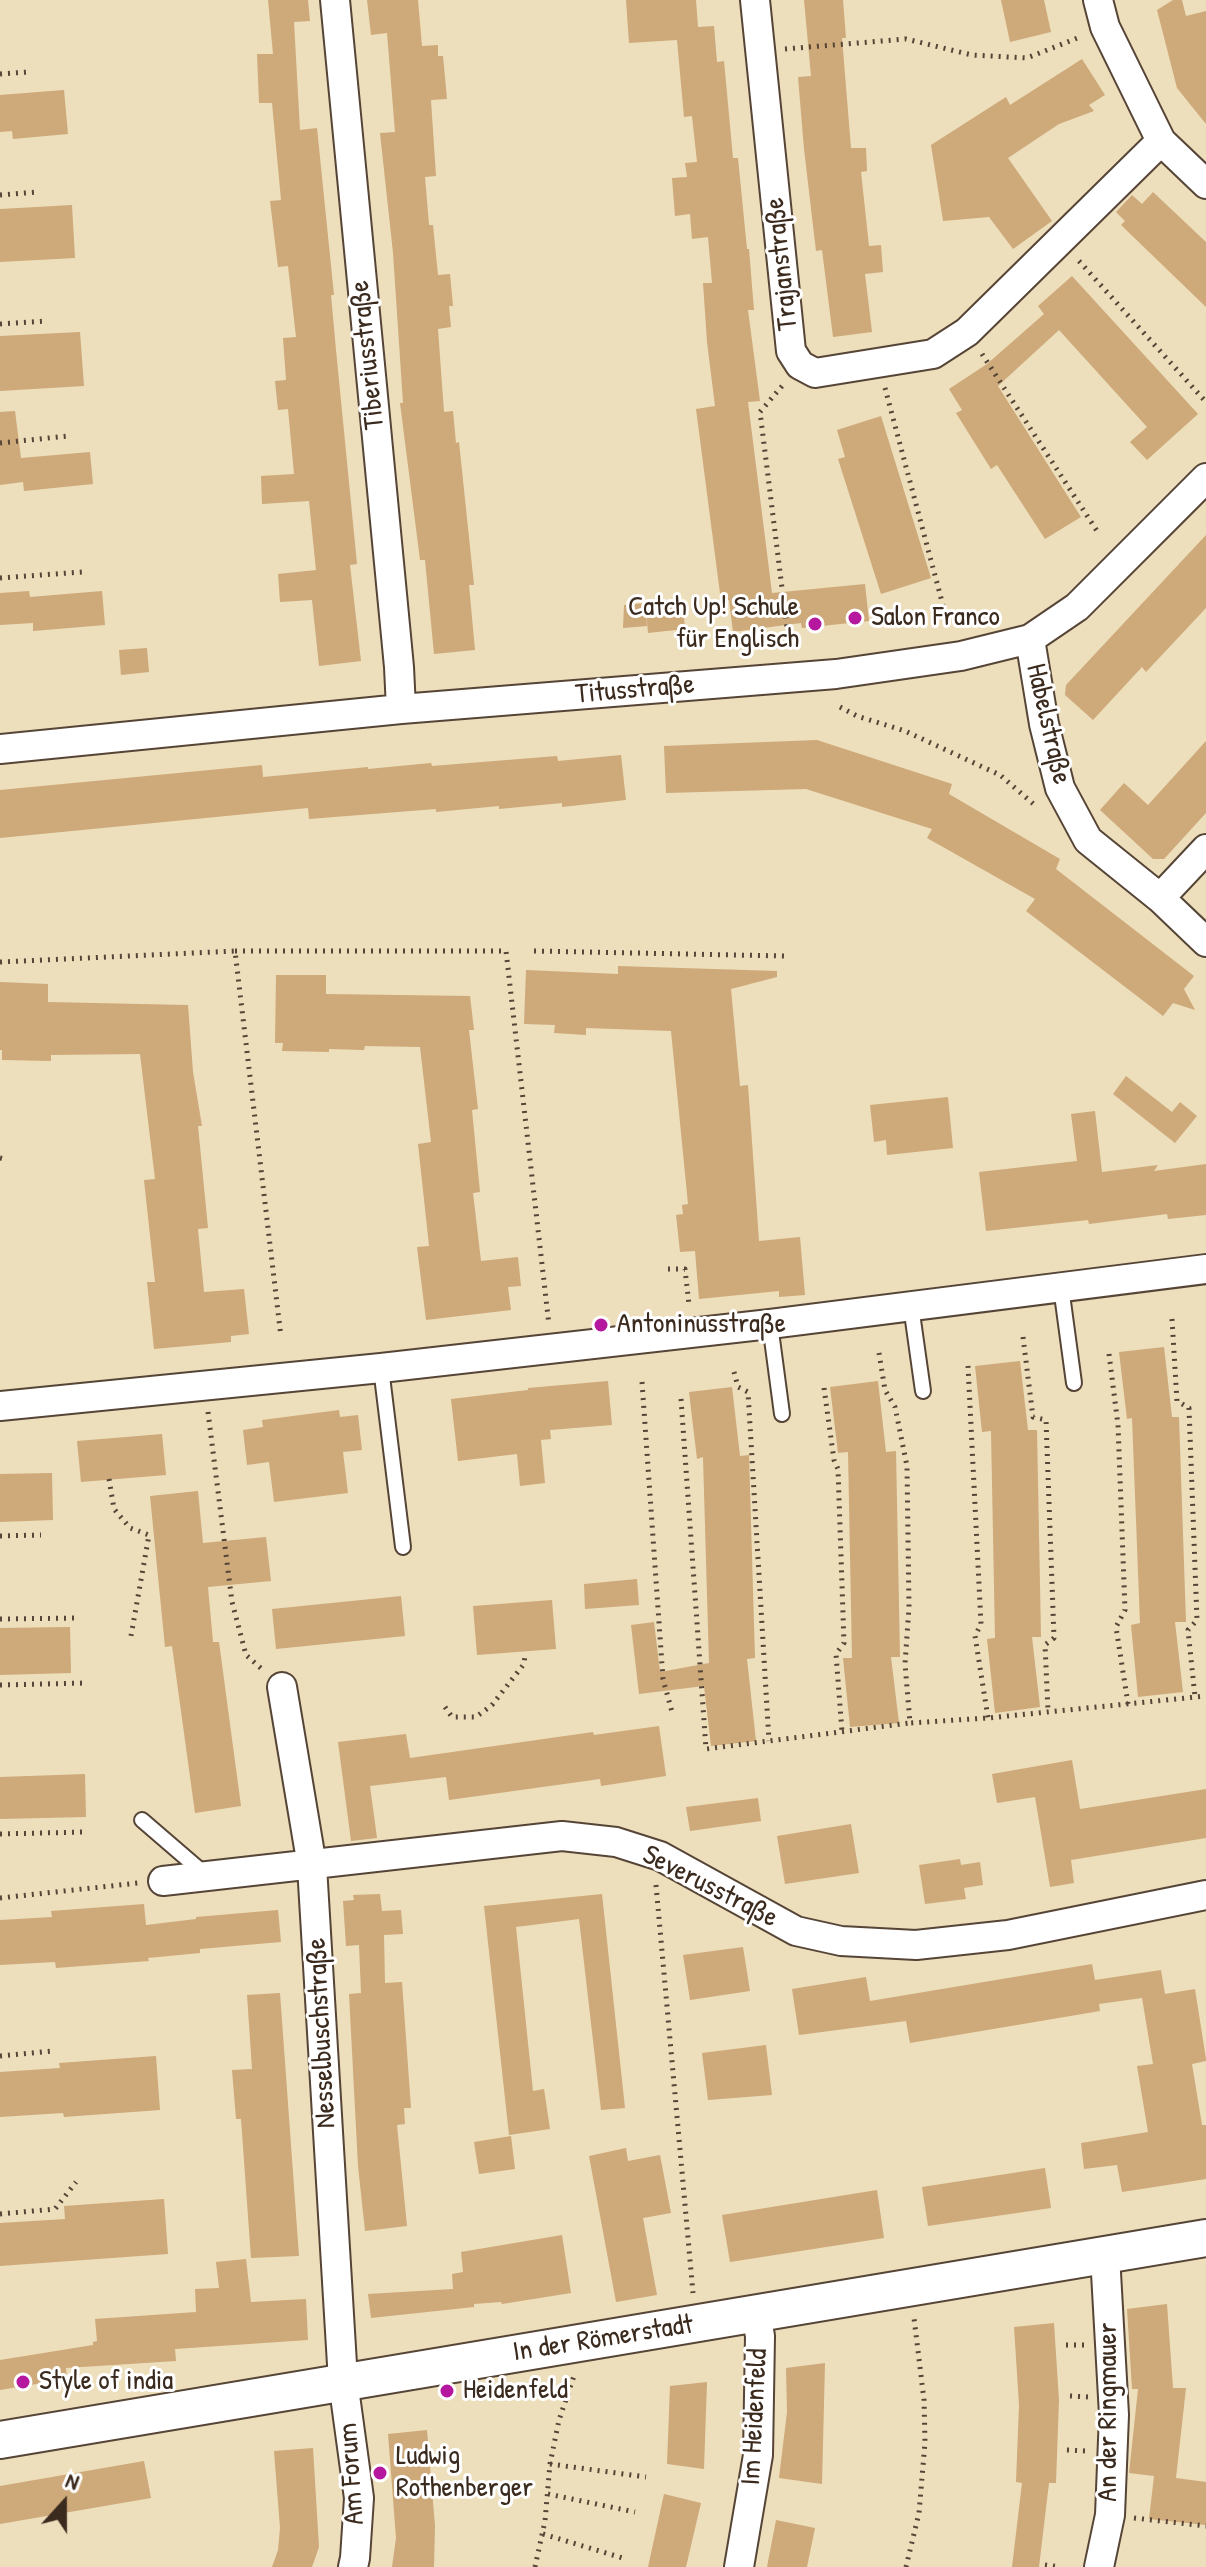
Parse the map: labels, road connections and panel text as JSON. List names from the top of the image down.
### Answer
{
  "streets": {
    "street": [
      "Trajanstraße",
      "Tiberiusstraße",
      "Titusstraße",
      "Habelstraße",
      "Severusstraße",
      "Nesselbuschstraße",
      "In der Römerstadt",
      "An der Ringmauer",
      "Im Heidenfeld",
      "Am Forum"
    ]
  },
  "crossings": [
    ["Tiberiusstraße", "Titusstraße"],
    ["Titusstraße", "Habelstraße"],
    ["Severusstraße", "Nesselbuschstraße"],
    ["Nesselbuschstraße", "In der Römerstadt"],
    ["Nesselbuschstraße", "Am Forum"],
    ["In der Römerstadt", "An der Ringmauer"],
    ["In der Römerstadt", "Im Heidenfeld"],
    ["In der Römerstadt", "Am Forum"]
  ],
  "places": [
    "Salon Franco",
    "Catch Up! Schule für Englisch",
    "Antoninusstraße",
    "Style of india",
    "Heidenfeld",
    "Ludwig Rothenberger"
  ],
  "north": "top"
}
